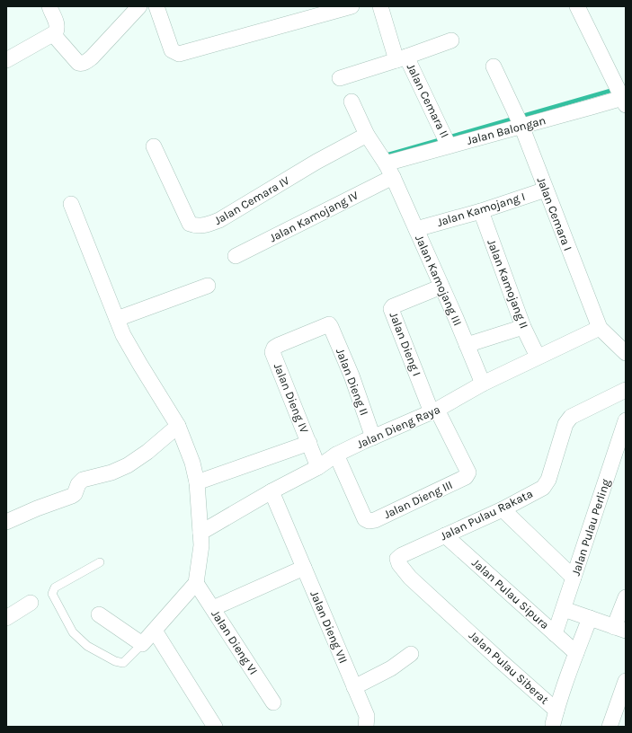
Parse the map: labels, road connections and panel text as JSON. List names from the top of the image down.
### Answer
{
  "streets": {
    "street": [
      "Jalan Cemara II",
      "Jalan Balongan",
      "Jalan Cemara IV",
      "Jalan Kamojang I",
      "Jalan Cemara I",
      "Jalan Kamojang IV",
      "Jalan Kamojang III",
      "Jalan Kamojang II",
      "Jalan Dieng I",
      "Jalan Dieng II",
      "Jalan Dieng IV",
      "Jalan Dieng Raya",
      "Jalan Dieng III",
      "Jalan Pulau Rakata",
      "Jalan Pulau Perling",
      "Jalan Pulau Sipura",
      "Jalan Dieng VII",
      "Jalan Dieng VI",
      "Jalan Pulau Siberat"
    ]
  },
  "crossings": [
    ["Jalan Cemara II", "Jalan Balongan"],
    ["Jalan Balongan", "Jalan Cemara I"],
    ["Jalan Balongan", "Jalan Kamojang III"],
    ["Jalan Cemara IV", "Jalan Kamojang III"],
    ["Jalan Kamojang I", "Jalan Cemara I"],
    ["Jalan Kamojang I", "Jalan Kamojang III"],
    ["Jalan Kamojang I", "Jalan Kamojang II"],
    ["Jalan Cemara I", "Jalan Dieng Raya"],
    ["Jalan Kamojang IV", "Jalan Kamojang III"],
    ["Jalan Kamojang III", "Jalan Dieng I"],
    ["Jalan Kamojang III", "Jalan Dieng Raya"],
    ["Jalan Kamojang II", "Jalan Dieng Raya"],
    ["Jalan Dieng I", "Jalan Dieng Raya"],
    ["Jalan Dieng I", "Jalan Dieng III"],
    ["Jalan Dieng II", "Jalan Dieng IV"],
    ["Jalan Dieng II", "Jalan Dieng Raya"],
    ["Jalan Dieng IV", "Jalan Dieng Raya"],
    ["Jalan Dieng Raya", "Jalan Dieng III"],
    ["Jalan Dieng Raya", "Jalan Dieng VII"],
    ["Jalan Pulau Rakata", "Jalan Pulau Sipura"],
    ["Jalan Pulau Rakata", "Jalan Pulau Siberat"],
    ["Jalan Pulau Perling", "Jalan Pulau Sipura"],
    ["Jalan Pulau Sipura", "Jalan Pulau Siberat"]
  ]
}
